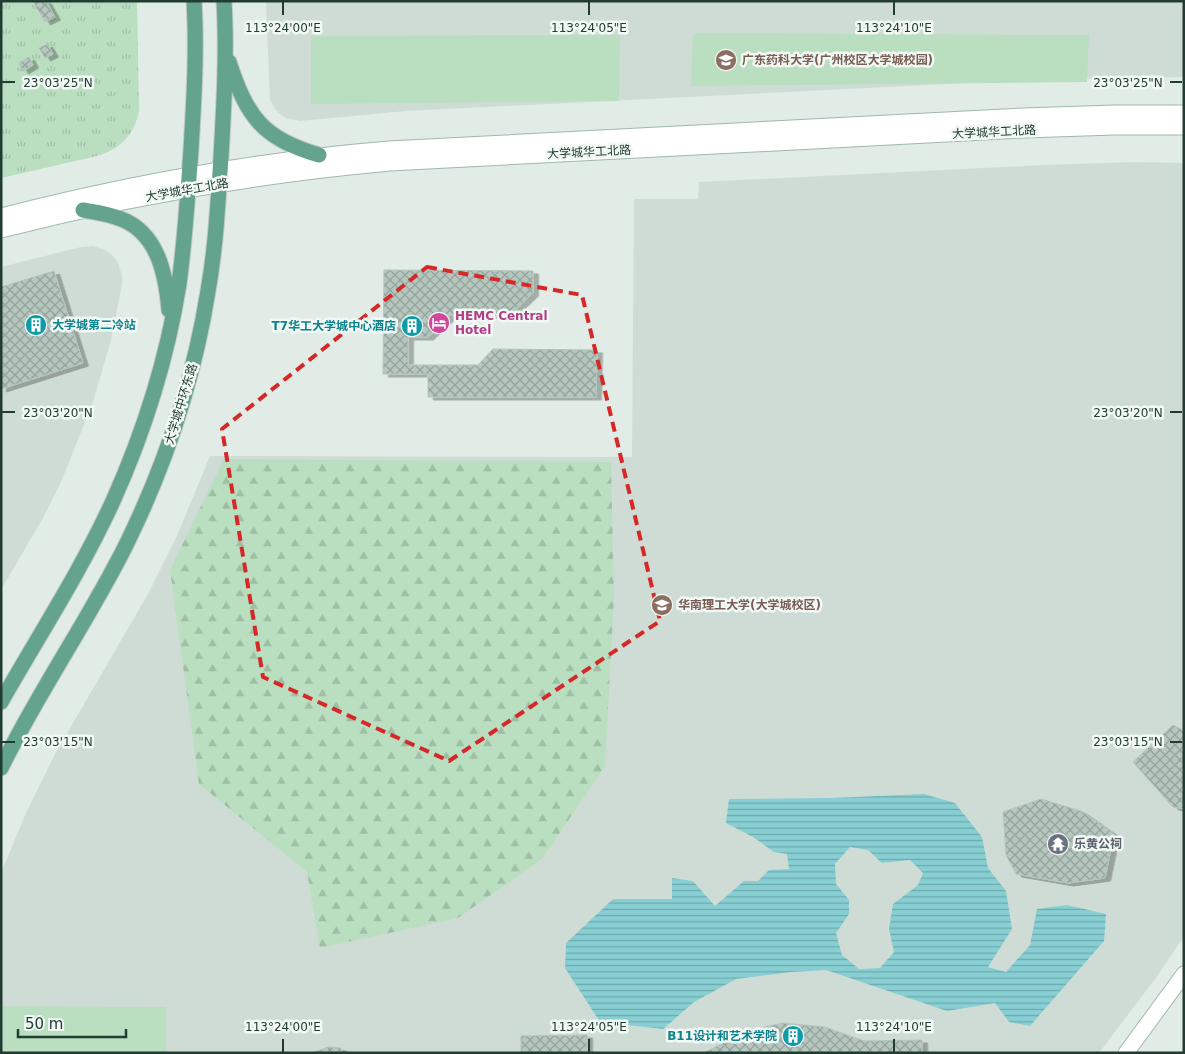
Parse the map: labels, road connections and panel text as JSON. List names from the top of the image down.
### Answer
{
  "streets": {
    "main road": ["大学城华工北路", "大学城中环东路"]
  },
  "crossings": [
    ["大学城华工北路", "大学城中环东路"]
  ],
  "places": {
    "school or university": ["广东药科大学(广州校区大学城校园)", "华南理工大学(大学城校区)"],
    "hotel": ["HEMC Central Hotel"],
    "building": ["大学城第二冷站", "T7华工大学城中心酒店", "B11设计和艺术学院"],
    "temple": ["乐黄公祠"]
  },
  "scale_bar": "50 m",
  "coordinates": [
    "113°24'00\"E",
    "113°24'05\"E",
    "113°24'10\"E",
    "23°03'25\"N",
    "23°03'20\"N",
    "23°03'15\"N"
  ]
}
